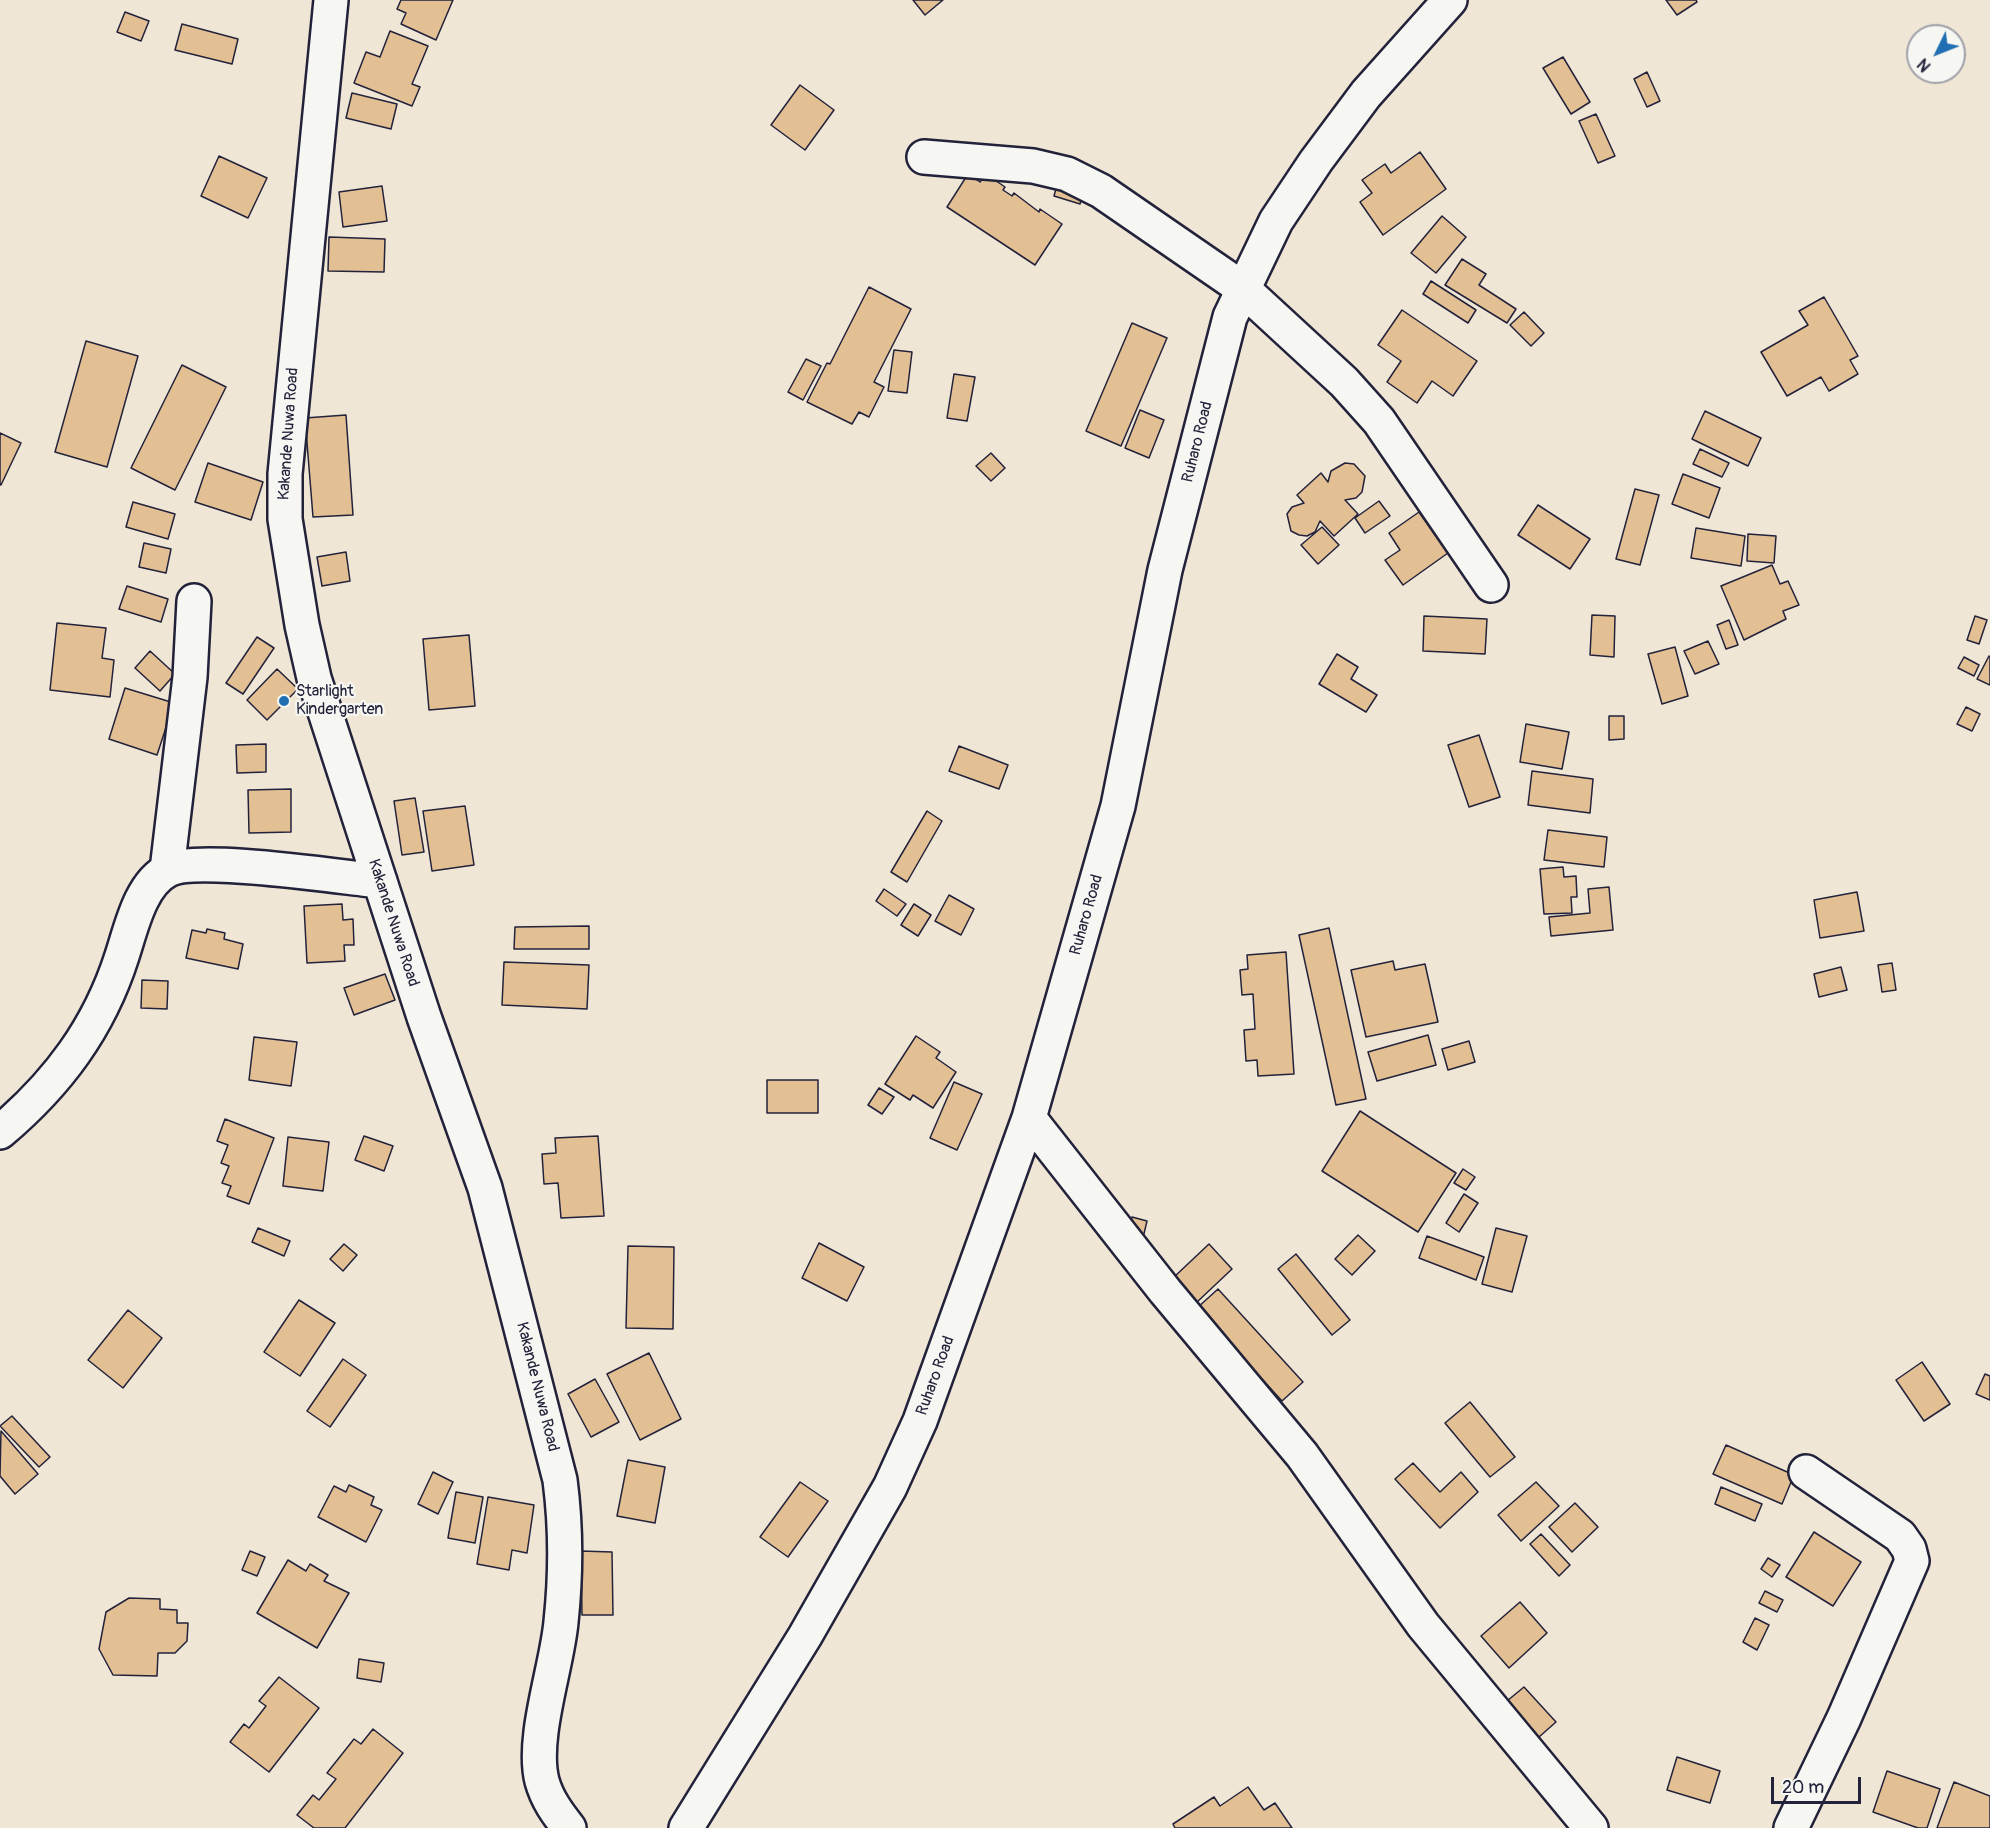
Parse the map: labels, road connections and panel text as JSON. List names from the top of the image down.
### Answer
{
  "streets": {
    "street": ["Kakande Nuwa Road", "Ruharo Road"]
  },
  "places": ["Starlight Kindergarten"],
  "scale_bar": "20 m",
  "north": "bottom left"
}
